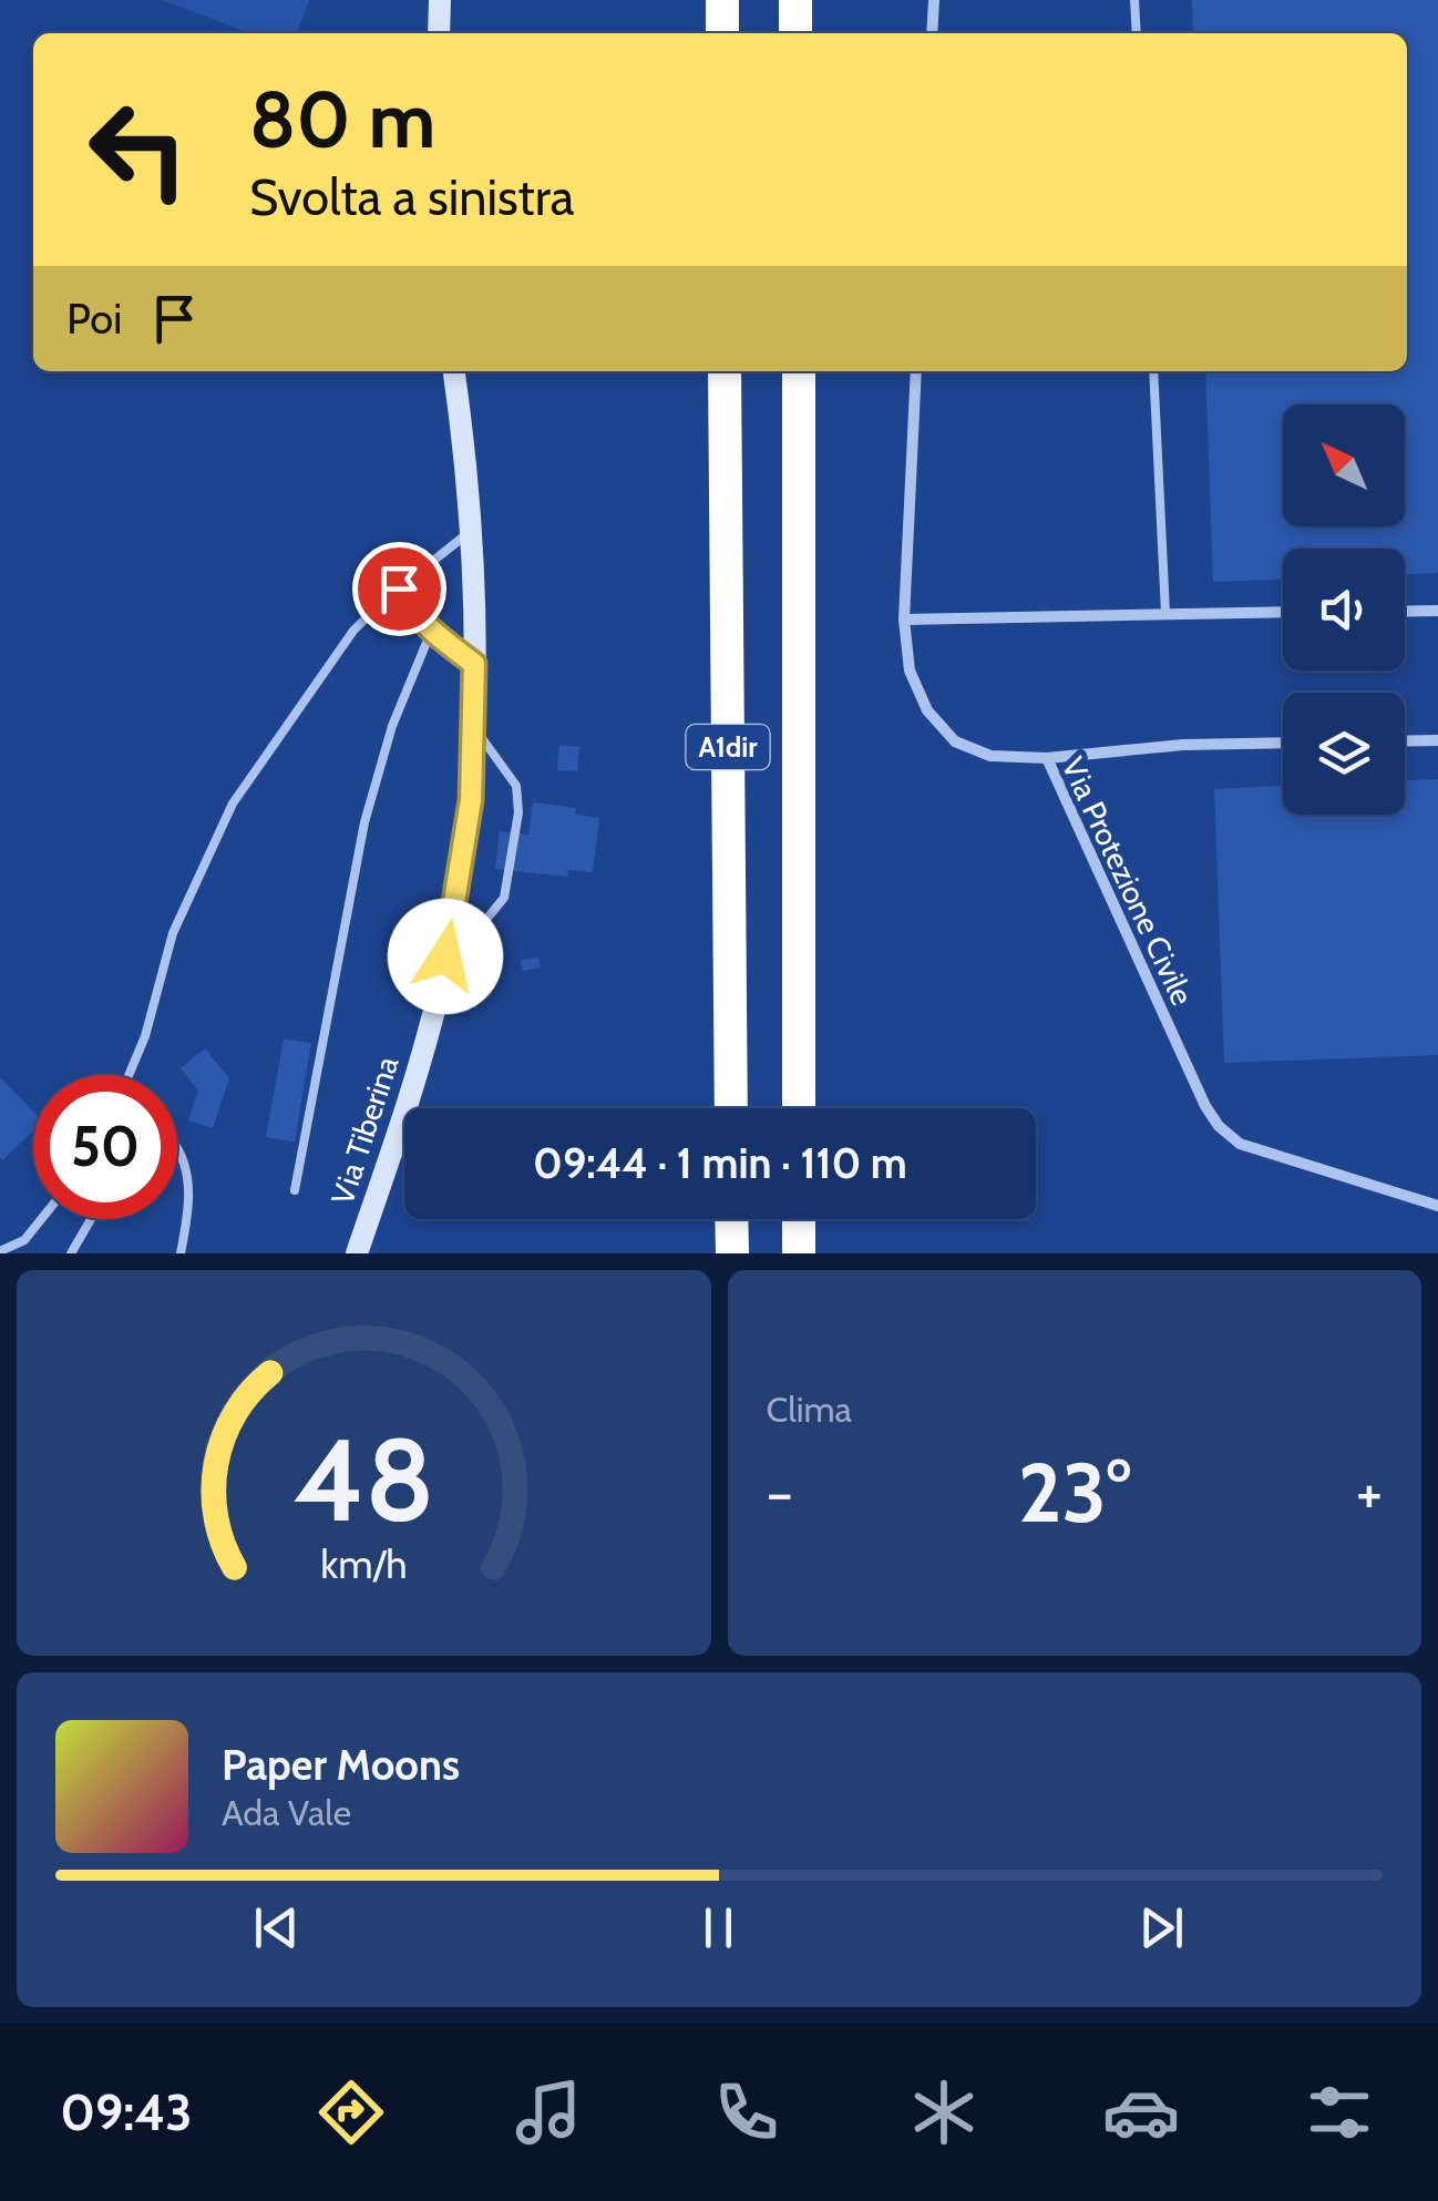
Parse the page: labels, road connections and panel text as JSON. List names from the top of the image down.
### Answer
{
  "streets": {
    "highway": ["A1dir"],
    "main road": ["Via Tiberina"],
    "street": ["Via Protezione Civile"]
  },
  "north": "top left",
  "page": {
    "turn": ["80 m", "Svolta a sinistra"],
    "then": "Poi",
    "limit": "50",
    "trip": "09:44 · 1 min · 110 m",
    "tile": "Clima",
    "heat": ["−", "23°", "+"],
    "song": ["Paper Moons", "Ada Vale"],
    "tabs": "09:43",
    "gauge": ["48", "km/h"]
  }
}
